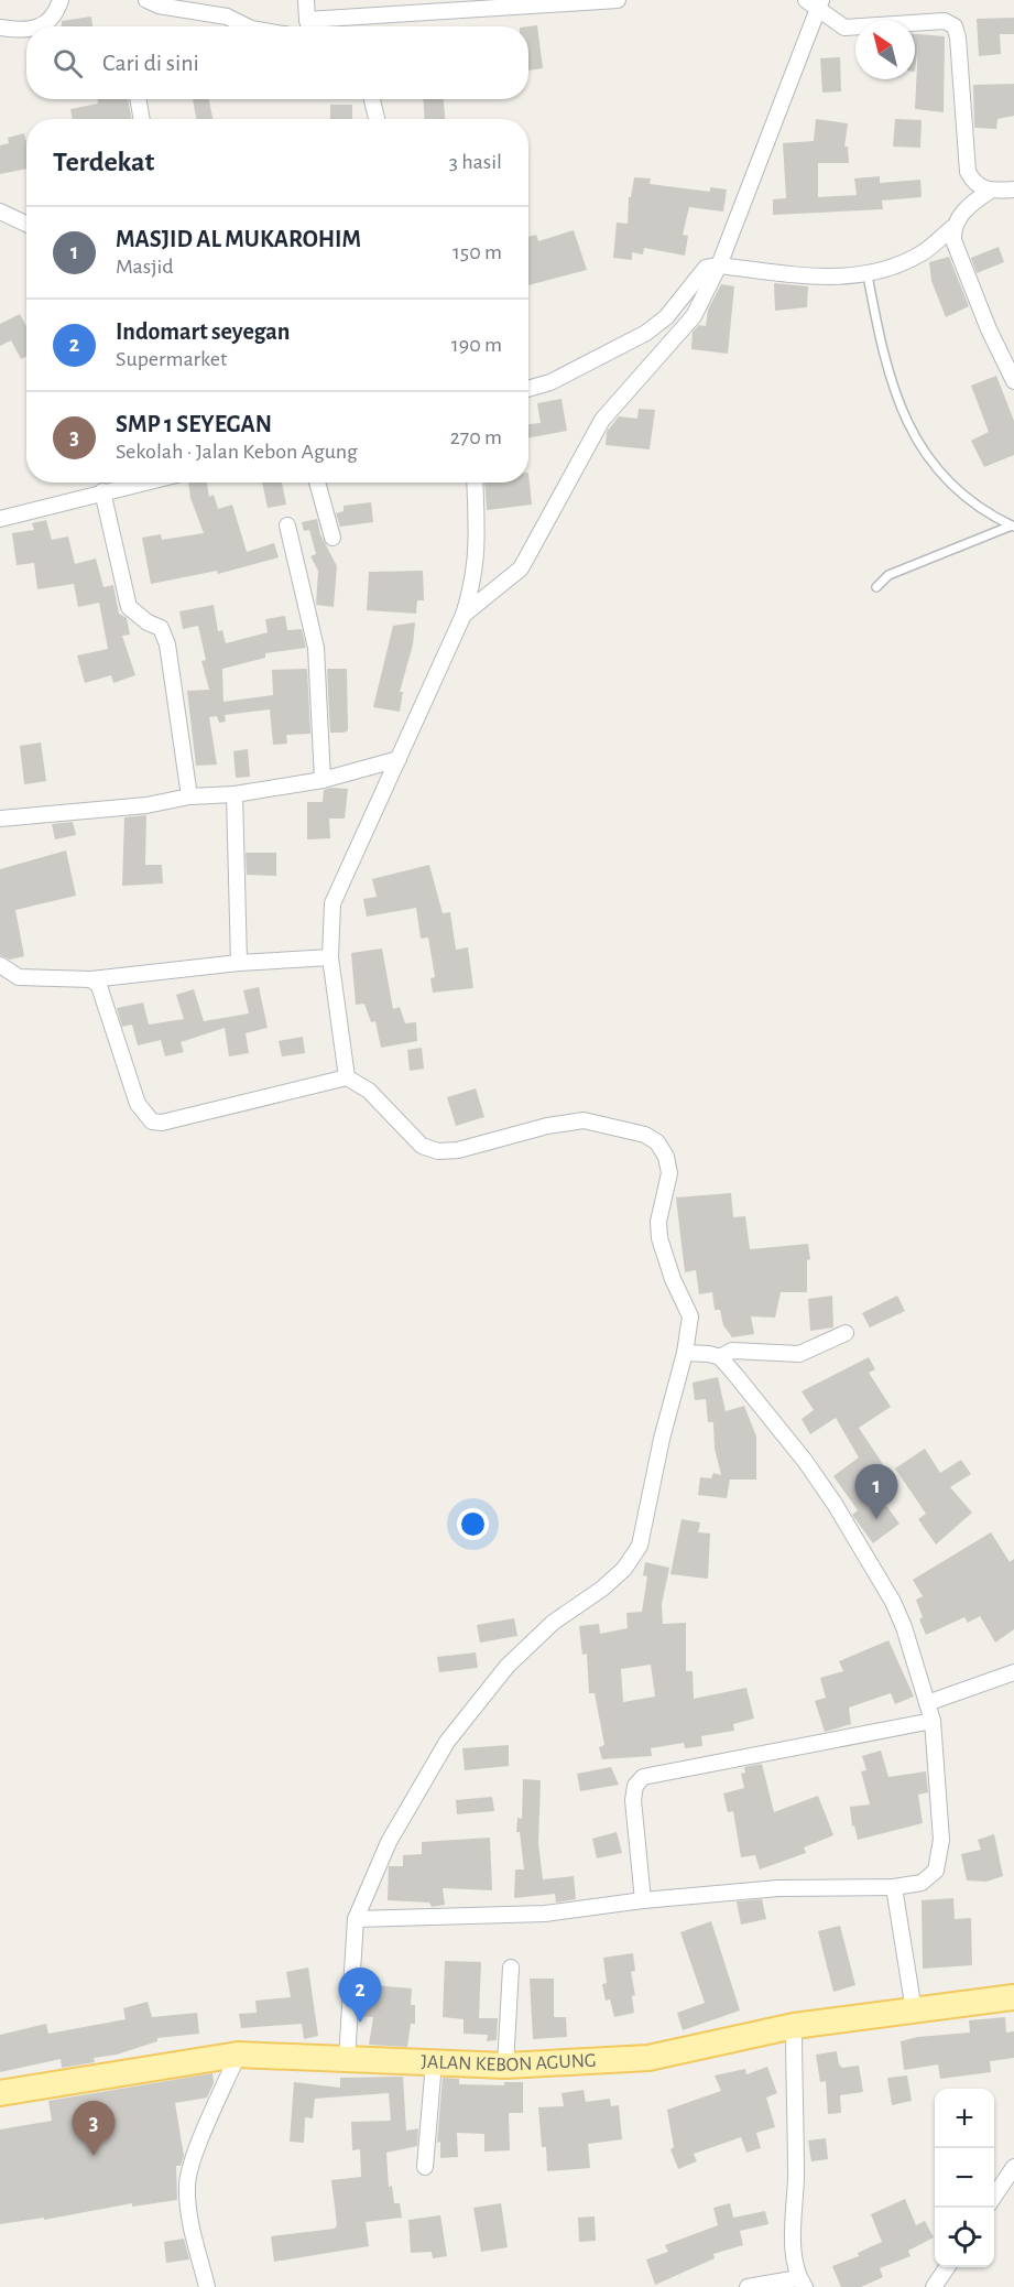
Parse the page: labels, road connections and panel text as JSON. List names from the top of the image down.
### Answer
{
  "streets": {
    "main road": ["JALAN KEBON AGUNG"]
  },
  "north": "top left",
  "page": {
    "search": "Cari di sini",
    "heading": ["Terdekat", "3 hasil"],
    "list": [
      {
        "mark": "1",
        "name": "MASJID AL MUKAROHIM",
        "note": "Masjid",
        "value": "150 m"
      },
      {
        "mark": "2",
        "name": "Indomart seyegan",
        "note": "Supermarket",
        "value": "190 m"
      },
      {
        "mark": "3",
        "name": "SMP 1 SEYEGAN",
        "note": "Sekolah · Jalan Kebon Agung",
        "value": "270 m"
      }
    ],
    "pins": ["1", "2", "3"],
    "map_buttons": ["+", "−"]
  }
}
